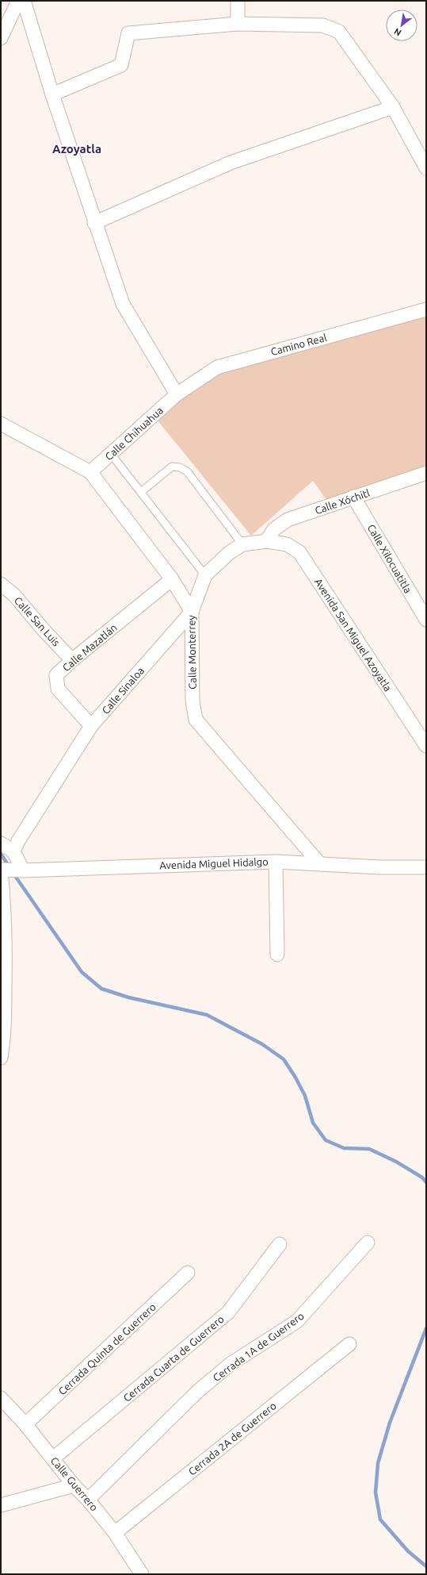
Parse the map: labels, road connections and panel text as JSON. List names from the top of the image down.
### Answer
{
  "streets": {
    "street": [
      "Camino Real",
      "Calle Chihuahua",
      "Calle Xóchitl",
      "Calle Xilocuatitla",
      "Calle San Luis",
      "Avenida San Miguel Azoyatla",
      "Calle Mazatlán",
      "Calle Monterrey",
      "Calle Sinaloa",
      "Avenida Miguel Hidalgo",
      "Cerrada 1A de Guerrero",
      "Cerrada Quinta de Guerrero",
      "Cerrada Cuarta de Guerrero",
      "Cerrada 2A de Guerrero",
      "Calle Guerrero"
    ]
  },
  "crossings": [
    ["Camino Real", "Calle Chihuahua"],
    ["Calle Chihuahua", "Calle Monterrey"],
    ["Calle Xóchitl", "Calle Xilocuatitla"],
    ["Calle Xóchitl", "Avenida San Miguel Azoyatla"],
    ["Calle Xóchitl", "Calle Sinaloa"],
    ["Calle San Luis", "Calle Mazatlán"],
    ["Avenida San Miguel Azoyatla", "Calle Sinaloa"],
    ["Calle Mazatlán", "Calle Monterrey"],
    ["Calle Mazatlán", "Calle Sinaloa"],
    ["Calle Monterrey", "Calle Sinaloa"],
    ["Calle Monterrey", "Avenida Miguel Hidalgo"],
    ["Cerrada 1A de Guerrero", "Calle Guerrero"],
    ["Cerrada Quinta de Guerrero", "Calle Guerrero"],
    ["Cerrada Cuarta de Guerrero", "Calle Guerrero"],
    ["Cerrada 2A de Guerrero", "Calle Guerrero"]
  ],
  "districts": ["Azoyatla"],
  "north": "bottom left"
}
